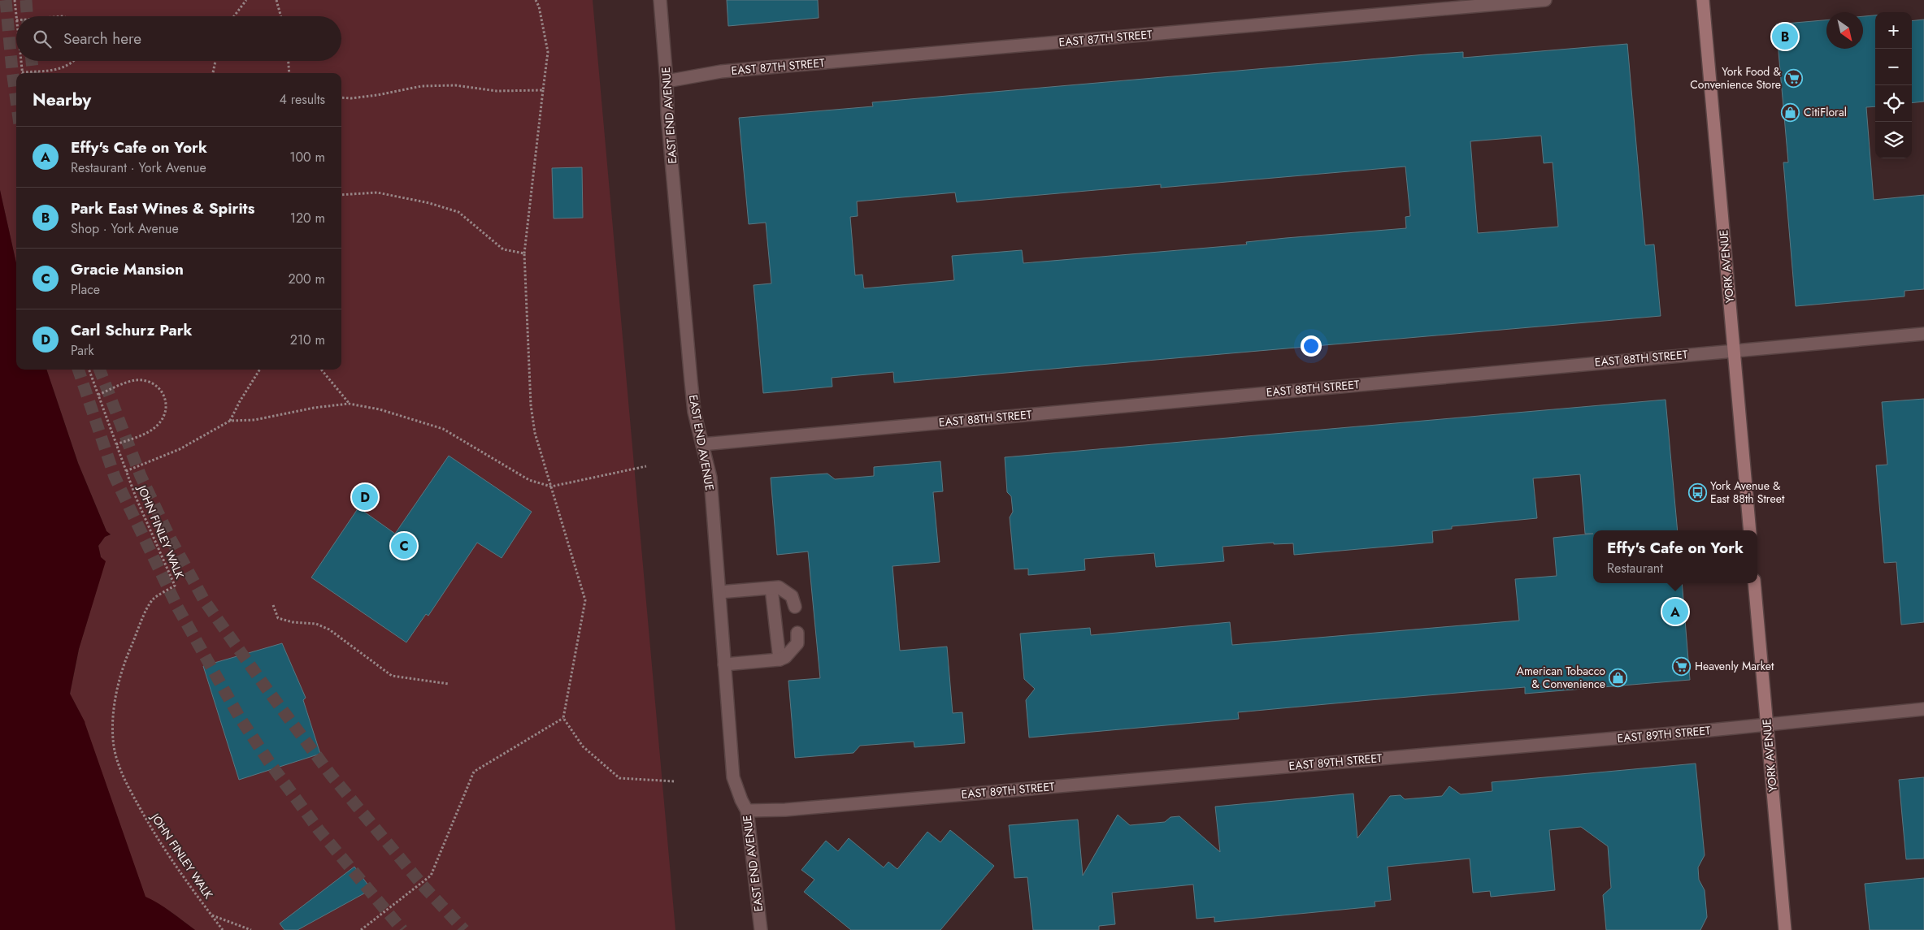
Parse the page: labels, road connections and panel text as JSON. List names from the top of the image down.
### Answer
{
  "streets": {
    "main road": ["YORK AVENUE"],
    "street": [
      "EAST 87TH STREET",
      "EAST END AVENUE",
      "EAST 88TH STREET",
      "EAST 89TH STREET"
    ],
    "path": ["JOHN FINLEY WALK"]
  },
  "crossings": [
    ["EAST 87TH STREET", "EAST END AVENUE"],
    ["EAST END AVENUE", "EAST 88TH STREET"],
    ["EAST END AVENUE", "EAST 89TH STREET"],
    ["YORK AVENUE", "EAST 88TH STREET"],
    ["YORK AVENUE", "EAST 89TH STREET"]
  ],
  "places": {
    "supermarket": ["York Food & Convenience Store", "Heavenly Market"],
    "shop": ["CitiFloral", "American Tobacco & Convenience"],
    "bus stop": ["York Avenue & East 88th Street"]
  },
  "north": "bottom right",
  "page": {
    "map_buttons": ["+", "−"],
    "search": "Search here",
    "pins": [
      "B",
      "D",
      "C",
      "A"
    ],
    "heading": ["Nearby", "4 results"],
    "list": [
      {
        "mark": "A",
        "name": "Effy's Cafe on York",
        "note": "Restaurant · York Avenue",
        "value": "100 m"
      },
      {
        "mark": "B",
        "name": "Park East Wines & Spirits",
        "note": "Shop · York Avenue",
        "value": "120 m"
      },
      {
        "mark": "C",
        "name": "Gracie Mansion",
        "note": "Place",
        "value": "200 m"
      },
      {
        "mark": "D",
        "name": "Carl Schurz Park",
        "note": "Park",
        "value": "210 m"
      }
    ],
    "popup": ["Effy's Cafe on York", "Restaurant"]
  }
}
